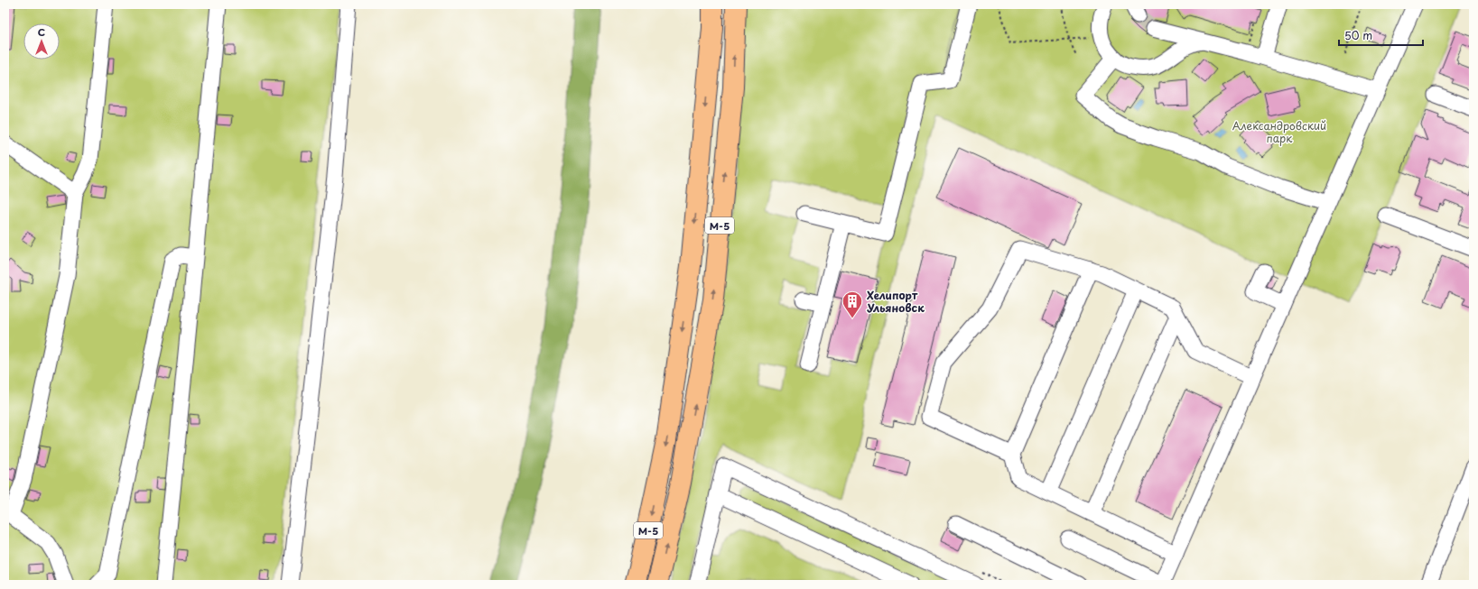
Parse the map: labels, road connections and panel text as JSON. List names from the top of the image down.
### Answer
{
  "streets": {
    "highway": ["М-5"]
  },
  "parks": ["Александровский парк"],
  "places": {
    "building": ["Хелипорт Ульяновск"]
  },
  "scale_bar": "50 m",
  "north": "top"
}
